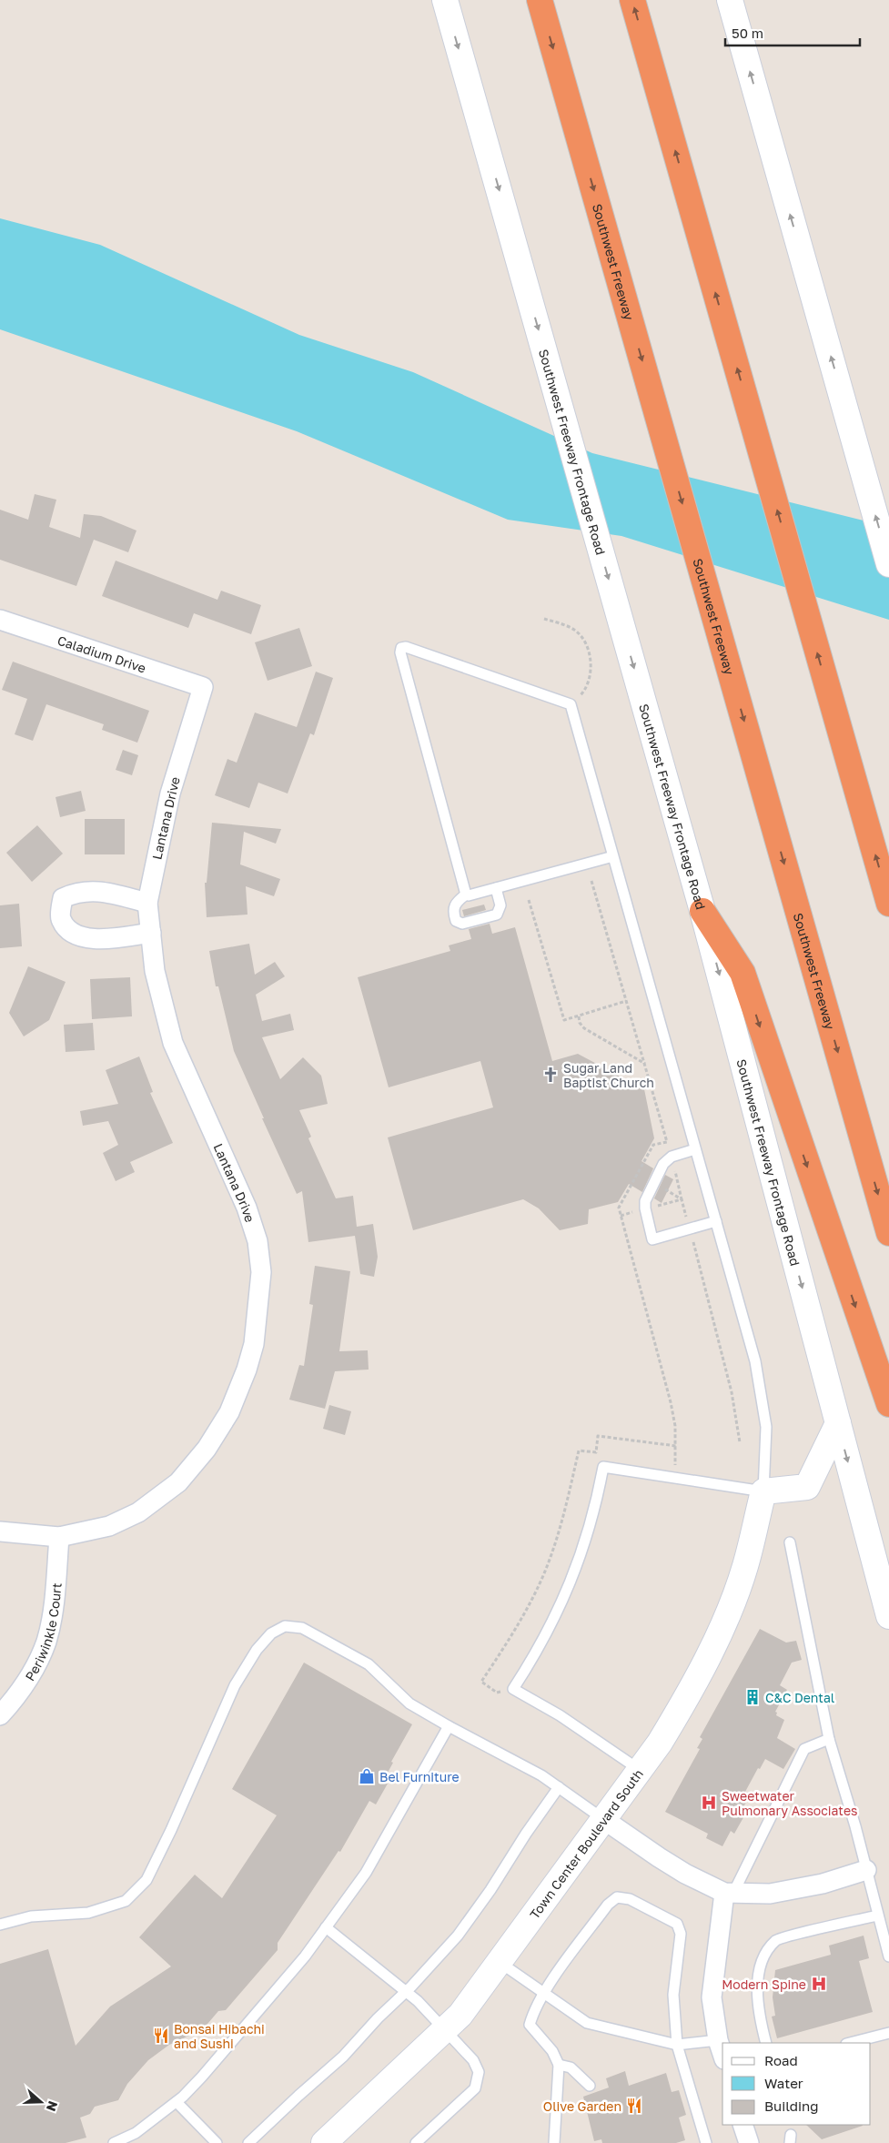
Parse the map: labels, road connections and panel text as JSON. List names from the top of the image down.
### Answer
{
  "streets": {
    "highway": ["Southwest Freeway"],
    "main road": ["Southwest Freeway Frontage Road", "Town Center Boulevard South"],
    "street": ["Caladium Drive", "Lantana Drive", "Periwinkle Court"]
  },
  "crossings": [
    ["Caladium Drive", "Lantana Drive"],
    ["Lantana Drive", "Periwinkle Court"]
  ],
  "one_way": ["Southwest Freeway Frontage Road"],
  "places": {
    "church": ["Sugar Land Baptist Church"],
    "building": ["C&C Dental"],
    "shop": ["Bel Furniture"],
    "hospital": ["Sweetwater Pulmonary Associates", "Modern Spine"],
    "restaurant": ["Bonsai Hibachi and Sushi", "Olive Garden"]
  },
  "legend": ["Road", "Water", "Building"],
  "scale_bar": "50 m",
  "north": "right"
}
